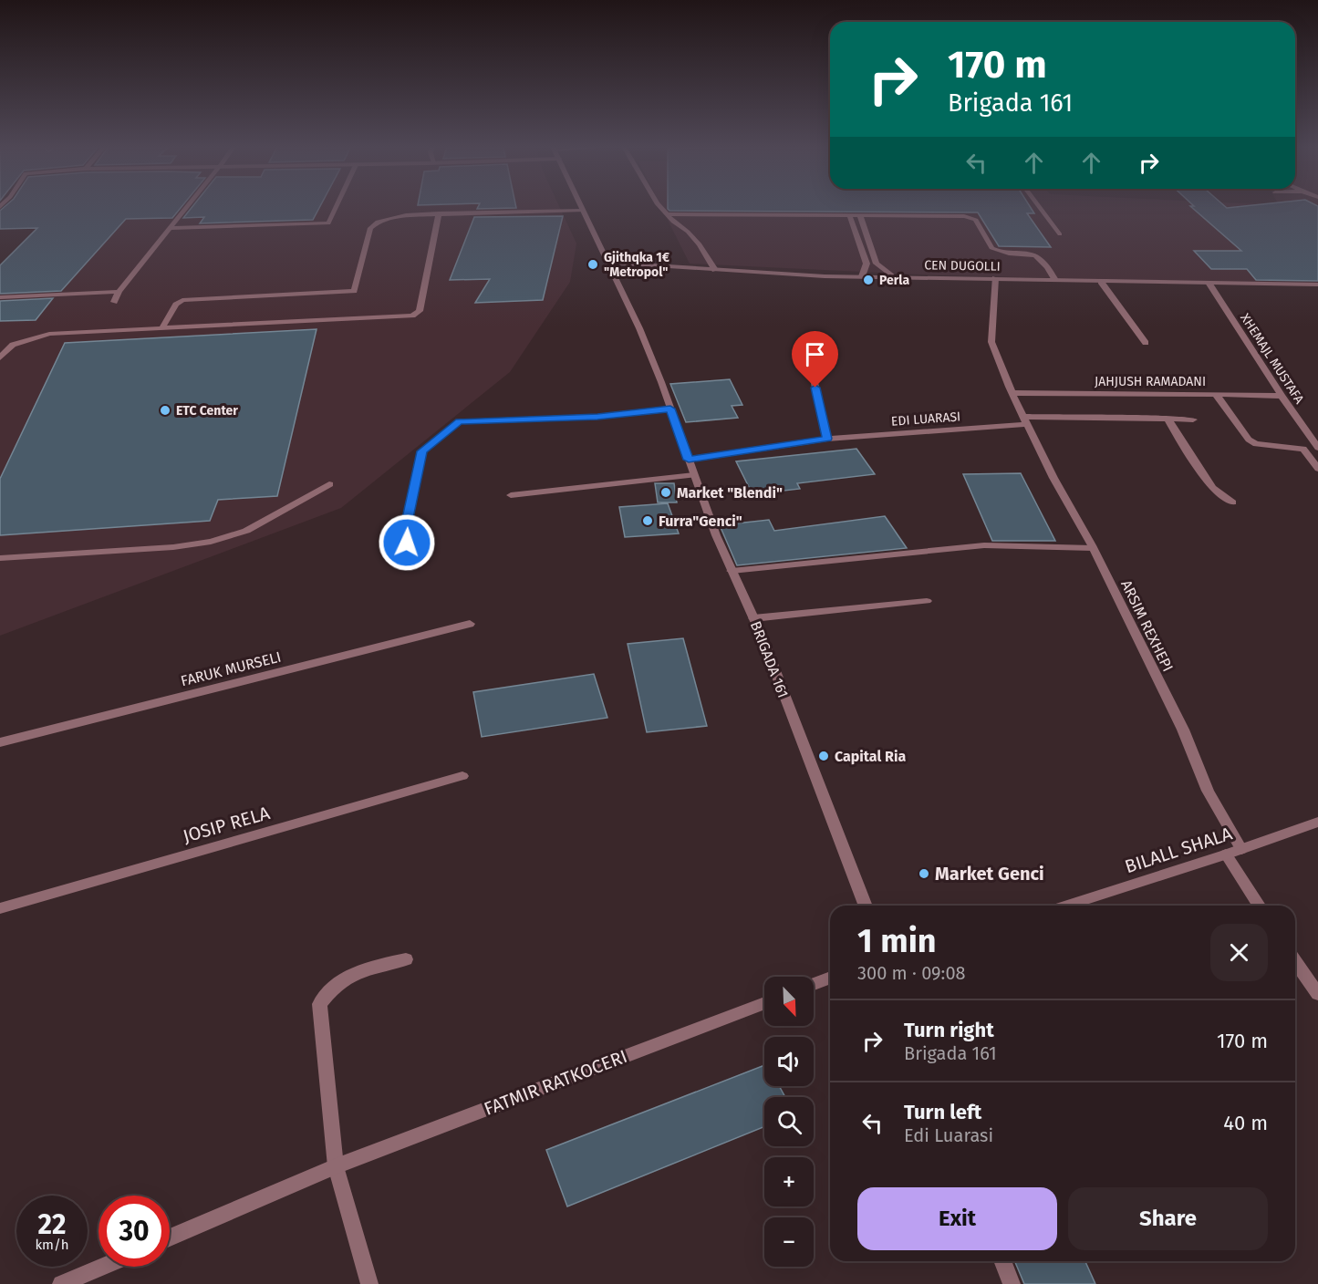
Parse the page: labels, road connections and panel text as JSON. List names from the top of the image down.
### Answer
{
  "streets": {
    "street": [
      "CEN DUGOLLI",
      "XHEMAJL MUSTAFA",
      "JAHJUSH RAMADANI",
      "EDI LUARASI",
      "ARSIM REXHEPI",
      "BRIGADA 161",
      "FARUK MURSELI",
      "JOSIP RELA",
      "BILALL SHALA",
      "FATMIR RATKOCERI"
    ]
  },
  "crossings": [
    ["CEN DUGOLLI", "XHEMAJL MUSTAFA"],
    ["CEN DUGOLLI", "ARSIM REXHEPI"],
    ["CEN DUGOLLI", "BRIGADA 161"],
    ["JAHJUSH RAMADANI", "ARSIM REXHEPI"],
    ["EDI LUARASI", "ARSIM REXHEPI"],
    ["EDI LUARASI", "BRIGADA 161"],
    ["ARSIM REXHEPI", "BILALL SHALA"]
  ],
  "places": [
    "Gjithqka 1€ \"Metropol\"",
    "Perla",
    "ETC Center",
    "Market \"Blendi\"",
    "Furra\"Genci\"",
    "Capital Ria",
    "Market Genci"
  ],
  "north": "bottom right",
  "page": {
    "turn": ["170 m", "Brigada 161"],
    "heading": ["1 min", "300 m · 09:08"],
    "map_buttons": ["+", "−"],
    "list": [
      {
        "name": "Turn right",
        "note": "Brigada 161",
        "value": "170 m"
      },
      {
        "name": "Turn left",
        "note": "Edi Luarasi",
        "value": "40 m"
      }
    ],
    "buttons": ["Exit", "Share"],
    "speed": "22 km/h",
    "limit": "30"
  }
}
